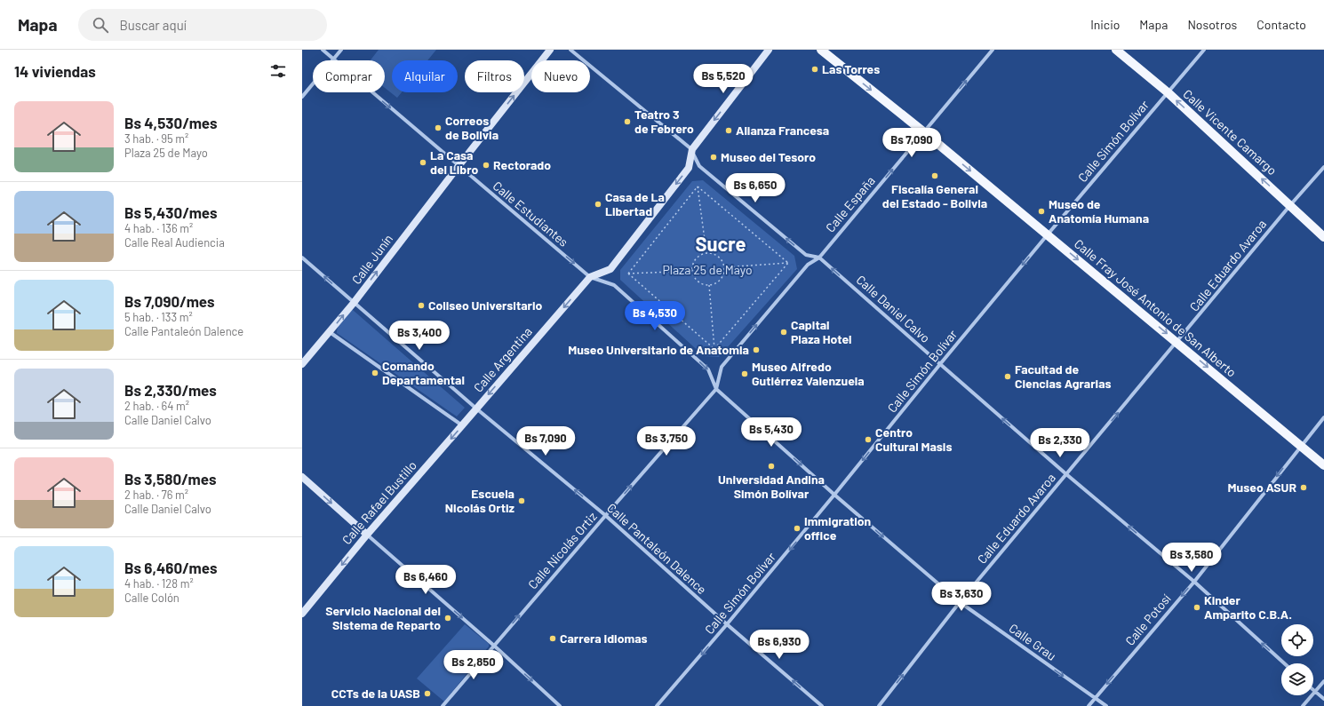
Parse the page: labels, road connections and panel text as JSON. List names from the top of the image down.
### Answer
{
  "streets": {
    "main road": [
      "Calle Vicente Camargo",
      "Calle Junín",
      "Calle Fray José Antonio de San Alberto",
      "Calle Argentina",
      "Calle Rafael Bustillo"
    ],
    "street": [
      "Calle Simón Bolívar",
      "Calle España",
      "Calle Estudiantes",
      "Calle Eduardo Avaroa",
      "Calle Daniel Calvo",
      "Calle Pantaleón Dalence",
      "Calle Nicolás Ortiz",
      "Calle Potosí",
      "Calle Grau"
    ]
  },
  "crossings": [
    ["Calle Vicente Camargo", "Calle Simón Bolívar"],
    ["Calle Vicente Camargo", "Calle Eduardo Avaroa"],
    ["Calle Simón Bolívar", "Calle Fray José Antonio de San Alberto"],
    ["Calle Simón Bolívar", "Calle Daniel Calvo"],
    ["Calle Simón Bolívar", "Calle Pantaleón Dalence"],
    ["Calle Simón Bolívar", "Calle Grau"],
    ["Calle España", "Calle Fray José Antonio de San Alberto"],
    ["Calle España", "Calle Daniel Calvo"],
    ["Calle Estudiantes", "Calle Junín"],
    ["Calle Estudiantes", "Calle Argentina"],
    ["Calle Junín", "Calle Pantaleón Dalence"],
    ["Calle Eduardo Avaroa", "Calle Fray José Antonio de San Alberto"],
    ["Calle Eduardo Avaroa", "Calle Daniel Calvo"],
    ["Calle Eduardo Avaroa", "Calle Grau"],
    ["Calle Fray José Antonio de San Alberto", "Calle Potosí"],
    ["Calle Daniel Calvo", "Calle Potosí"],
    ["Calle Argentina", "Calle Rafael Bustillo"],
    ["Calle Argentina", "Calle Pantaleón Dalence"],
    ["Calle Rafael Bustillo", "Calle Pantaleón Dalence"],
    ["Calle Pantaleón Dalence", "Calle Nicolás Ortiz"],
    ["Calle Nicolás Ortiz", "Calle Grau"],
    ["Calle Potosí", "Calle Grau"]
  ],
  "one_way": [
    "Calle Vicente Camargo",
    "Calle Simón Bolívar",
    "Calle España",
    "Calle Estudiantes",
    "Calle Junín",
    "Calle Eduardo Avaroa",
    "Calle Fray José Antonio de San Alberto",
    "Calle Daniel Calvo",
    "Calle Argentina",
    "Calle Rafael Bustillo",
    "Calle Pantaleón Dalence",
    "Calle Nicolás Ortiz",
    "Calle Potosí",
    "Calle Grau"
  ],
  "districts": ["Sucre"],
  "parks": ["Plaza 25 de Mayo"],
  "places": [
    "Las Torres",
    "Teatro 3 de Febrero",
    "Correos de Bolivia",
    "Alianza Francesa",
    "Museo del Tesoro",
    "La Casa del Libro",
    "Rectorado",
    "Fiscalía General del Estado - Bolivia",
    "Casa de La Libertad",
    "Museo de Anatomía Humana",
    "Coliseo Universitario",
    "Capital Plaza Hotel",
    "Museo Universitario de Anatomia",
    "Comando Departamental",
    "Museo Alfredo Gutiérrez Valenzuela",
    "Facultad de Ciencias Agrarias",
    "Centro Cultural Masis",
    "Universidad Andina Simón Bolívar",
    "Museo ASUR",
    "Escuela Nicolás Ortiz",
    "Immigration office",
    "Kinder Amparito C.B.A.",
    "Servicio Nacional del Sistema de Reparto",
    "Carrera Idiomas",
    "CCTs de la UASB"
  ],
  "page": {
    "header": "Mapa",
    "search": "Buscar aquí",
    "nav": [
      "Inicio",
      "Mapa",
      "Nosotros",
      "Contacto"
    ],
    "heading": "14 viviendas",
    "chip": [
      "Comprar",
      "Alquilar",
      "Filtros",
      "Nuevo"
    ],
    "price": [
      "Bs 5,520",
      "Bs 7,090",
      "Bs 6,650",
      "Bs 4,530",
      "Bs 3,400",
      "Bs 5,430",
      "Bs 7,090",
      "Bs 3,750",
      "Bs 2,330",
      "Bs 3,580",
      "Bs 6,460",
      "Bs 3,630",
      "Bs 6,930",
      "Bs 2,850"
    ],
    "list": [
      {
        "name": "Bs 4,530/mes",
        "note": "3 hab. · 95 m² · Plaza 25 de Mayo"
      },
      {
        "name": "Bs 5,430/mes",
        "note": "4 hab. · 136 m² · Calle Real Audiencia"
      },
      {
        "name": "Bs 7,090/mes",
        "note": "5 hab. · 133 m² · Calle Pantaleón Dalence"
      },
      {
        "name": "Bs 2,330/mes",
        "note": "2 hab. · 64 m² · Calle Daniel Calvo"
      },
      {
        "name": "Bs 3,580/mes",
        "note": "2 hab. · 76 m² · Calle Daniel Calvo"
      },
      {
        "name": "Bs 6,460/mes",
        "note": "4 hab. · 128 m² · Calle Colón"
      }
    ]
  }
}
